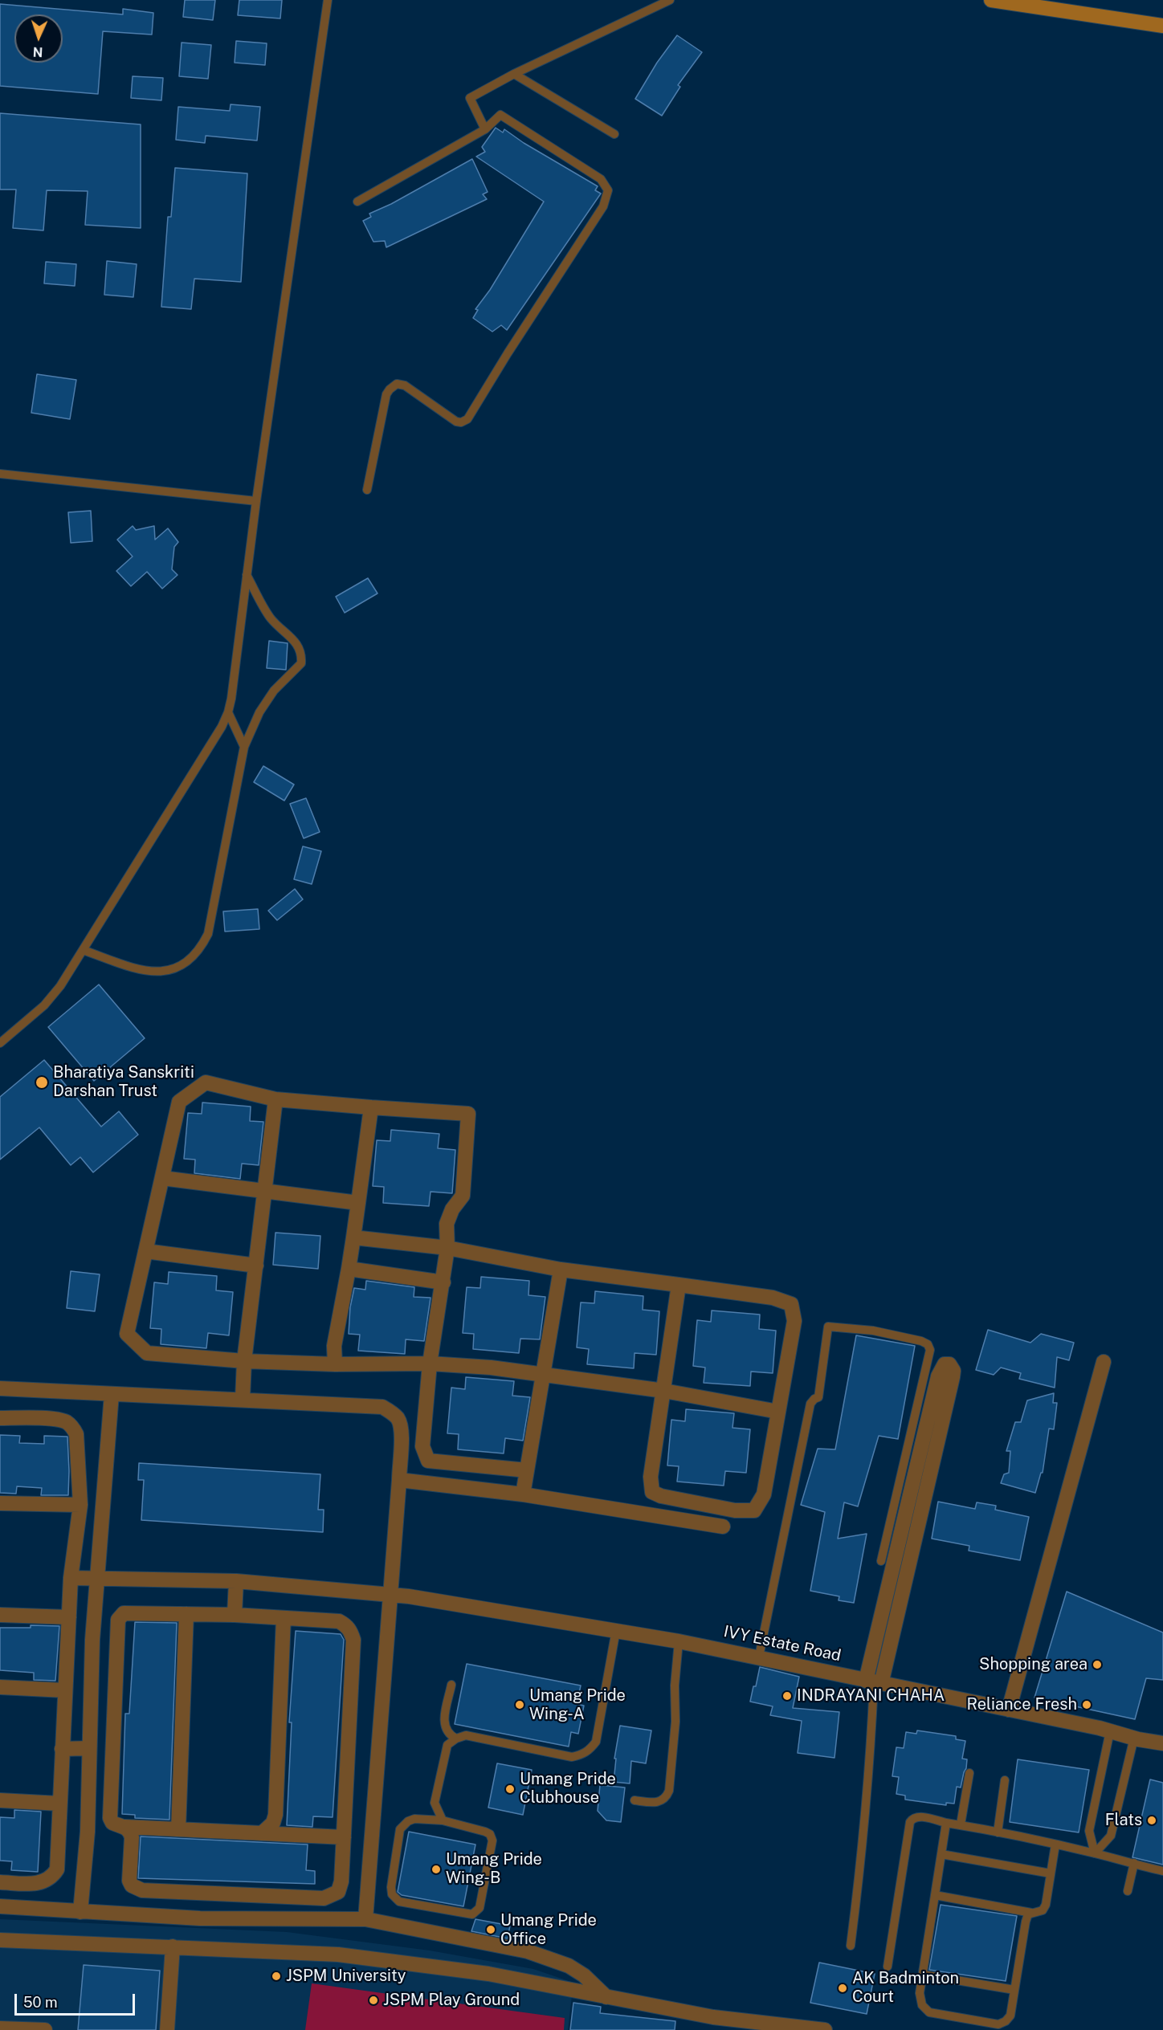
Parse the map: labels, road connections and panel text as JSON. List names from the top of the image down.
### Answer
{
  "streets": {
    "street": ["IVY Estate Road"]
  },
  "places": [
    "Bharatiya Sanskriti Darshan Trust",
    "Shopping area",
    "INDRAYANI CHAHA",
    "Umang Pride Wing-A",
    "Reliance Fresh",
    "Umang Pride Clubhouse",
    "Flats",
    "Umang Pride Wing-B",
    "Umang Pride Office",
    "JSPM University",
    "AK Badminton Court",
    "JSPM Play Ground"
  ],
  "scale_bar": "50 m",
  "north": "bottom"
}
